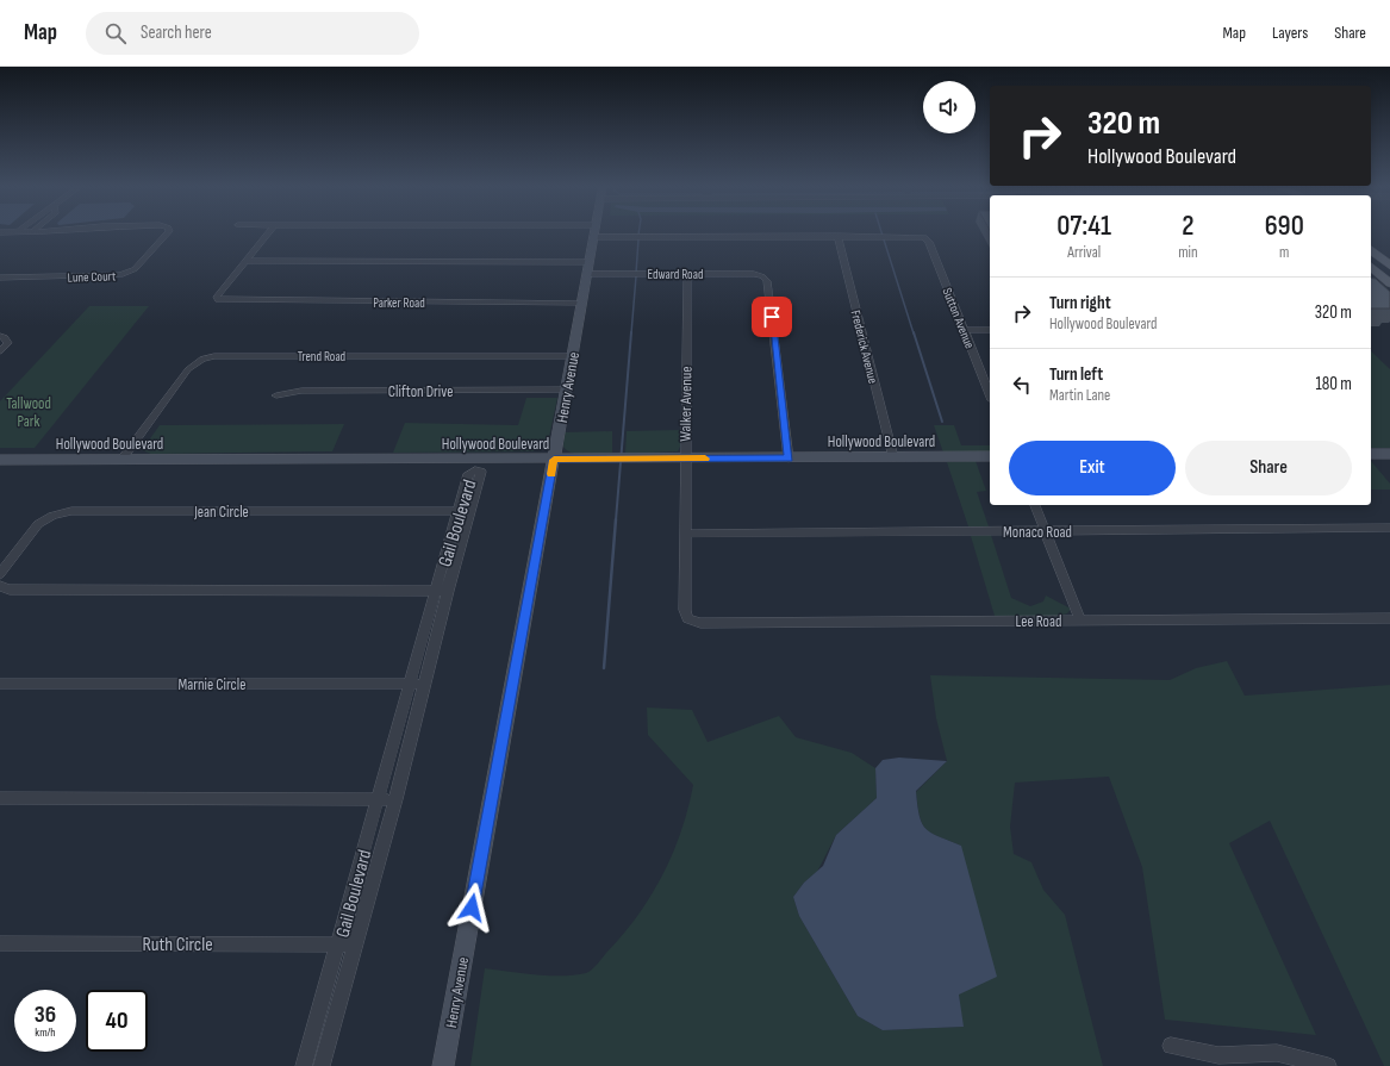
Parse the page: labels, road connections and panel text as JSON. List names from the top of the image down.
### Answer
{
  "streets": {
    "street": [
      "Edward Road",
      "Lune Court",
      "Parker Road",
      "Sutton Avenue",
      "Frederick Avenue",
      "Trend Road",
      "Henry Avenue",
      "Clifton Drive",
      "Walker Avenue",
      "Hollywood Boulevard",
      "Jean Circle",
      "Gail Boulevard",
      "Monaco Road",
      "Lee Road",
      "Marnie Circle",
      "Ruth Circle"
    ]
  },
  "crossings": [
    ["Edward Road", "Henry Avenue"],
    ["Edward Road", "Walker Avenue"],
    ["Edward Road", "Hollywood Boulevard"],
    ["Parker Road", "Henry Avenue"],
    ["Sutton Avenue", "Frederick Avenue"],
    ["Frederick Avenue", "Hollywood Boulevard"],
    ["Trend Road", "Henry Avenue"],
    ["Trend Road", "Hollywood Boulevard"],
    ["Henry Avenue", "Clifton Drive"],
    ["Henry Avenue", "Hollywood Boulevard"],
    ["Walker Avenue", "Hollywood Boulevard"],
    ["Walker Avenue", "Monaco Road"],
    ["Walker Avenue", "Lee Road"],
    ["Jean Circle", "Gail Boulevard"],
    ["Gail Boulevard", "Marnie Circle"],
    ["Gail Boulevard", "Ruth Circle"]
  ],
  "parks": ["Tallwood Park"],
  "page": {
    "header": "Map",
    "search": "Search here",
    "nav": ["Map", "Layers", "Share"],
    "turn": ["320 m", "Hollywood Boulevard"],
    "eta": [
      "07:41",
      "Arrival",
      "2",
      "min",
      "690",
      "m"
    ],
    "list": [
      {
        "name": "Turn right",
        "note": "Hollywood Boulevard",
        "value": "320 m"
      },
      {
        "name": "Turn left",
        "note": "Martin Lane",
        "value": "180 m"
      }
    ],
    "buttons": ["Exit", "Share"],
    "speed": "36 km/h",
    "limit": "40"
  }
}
